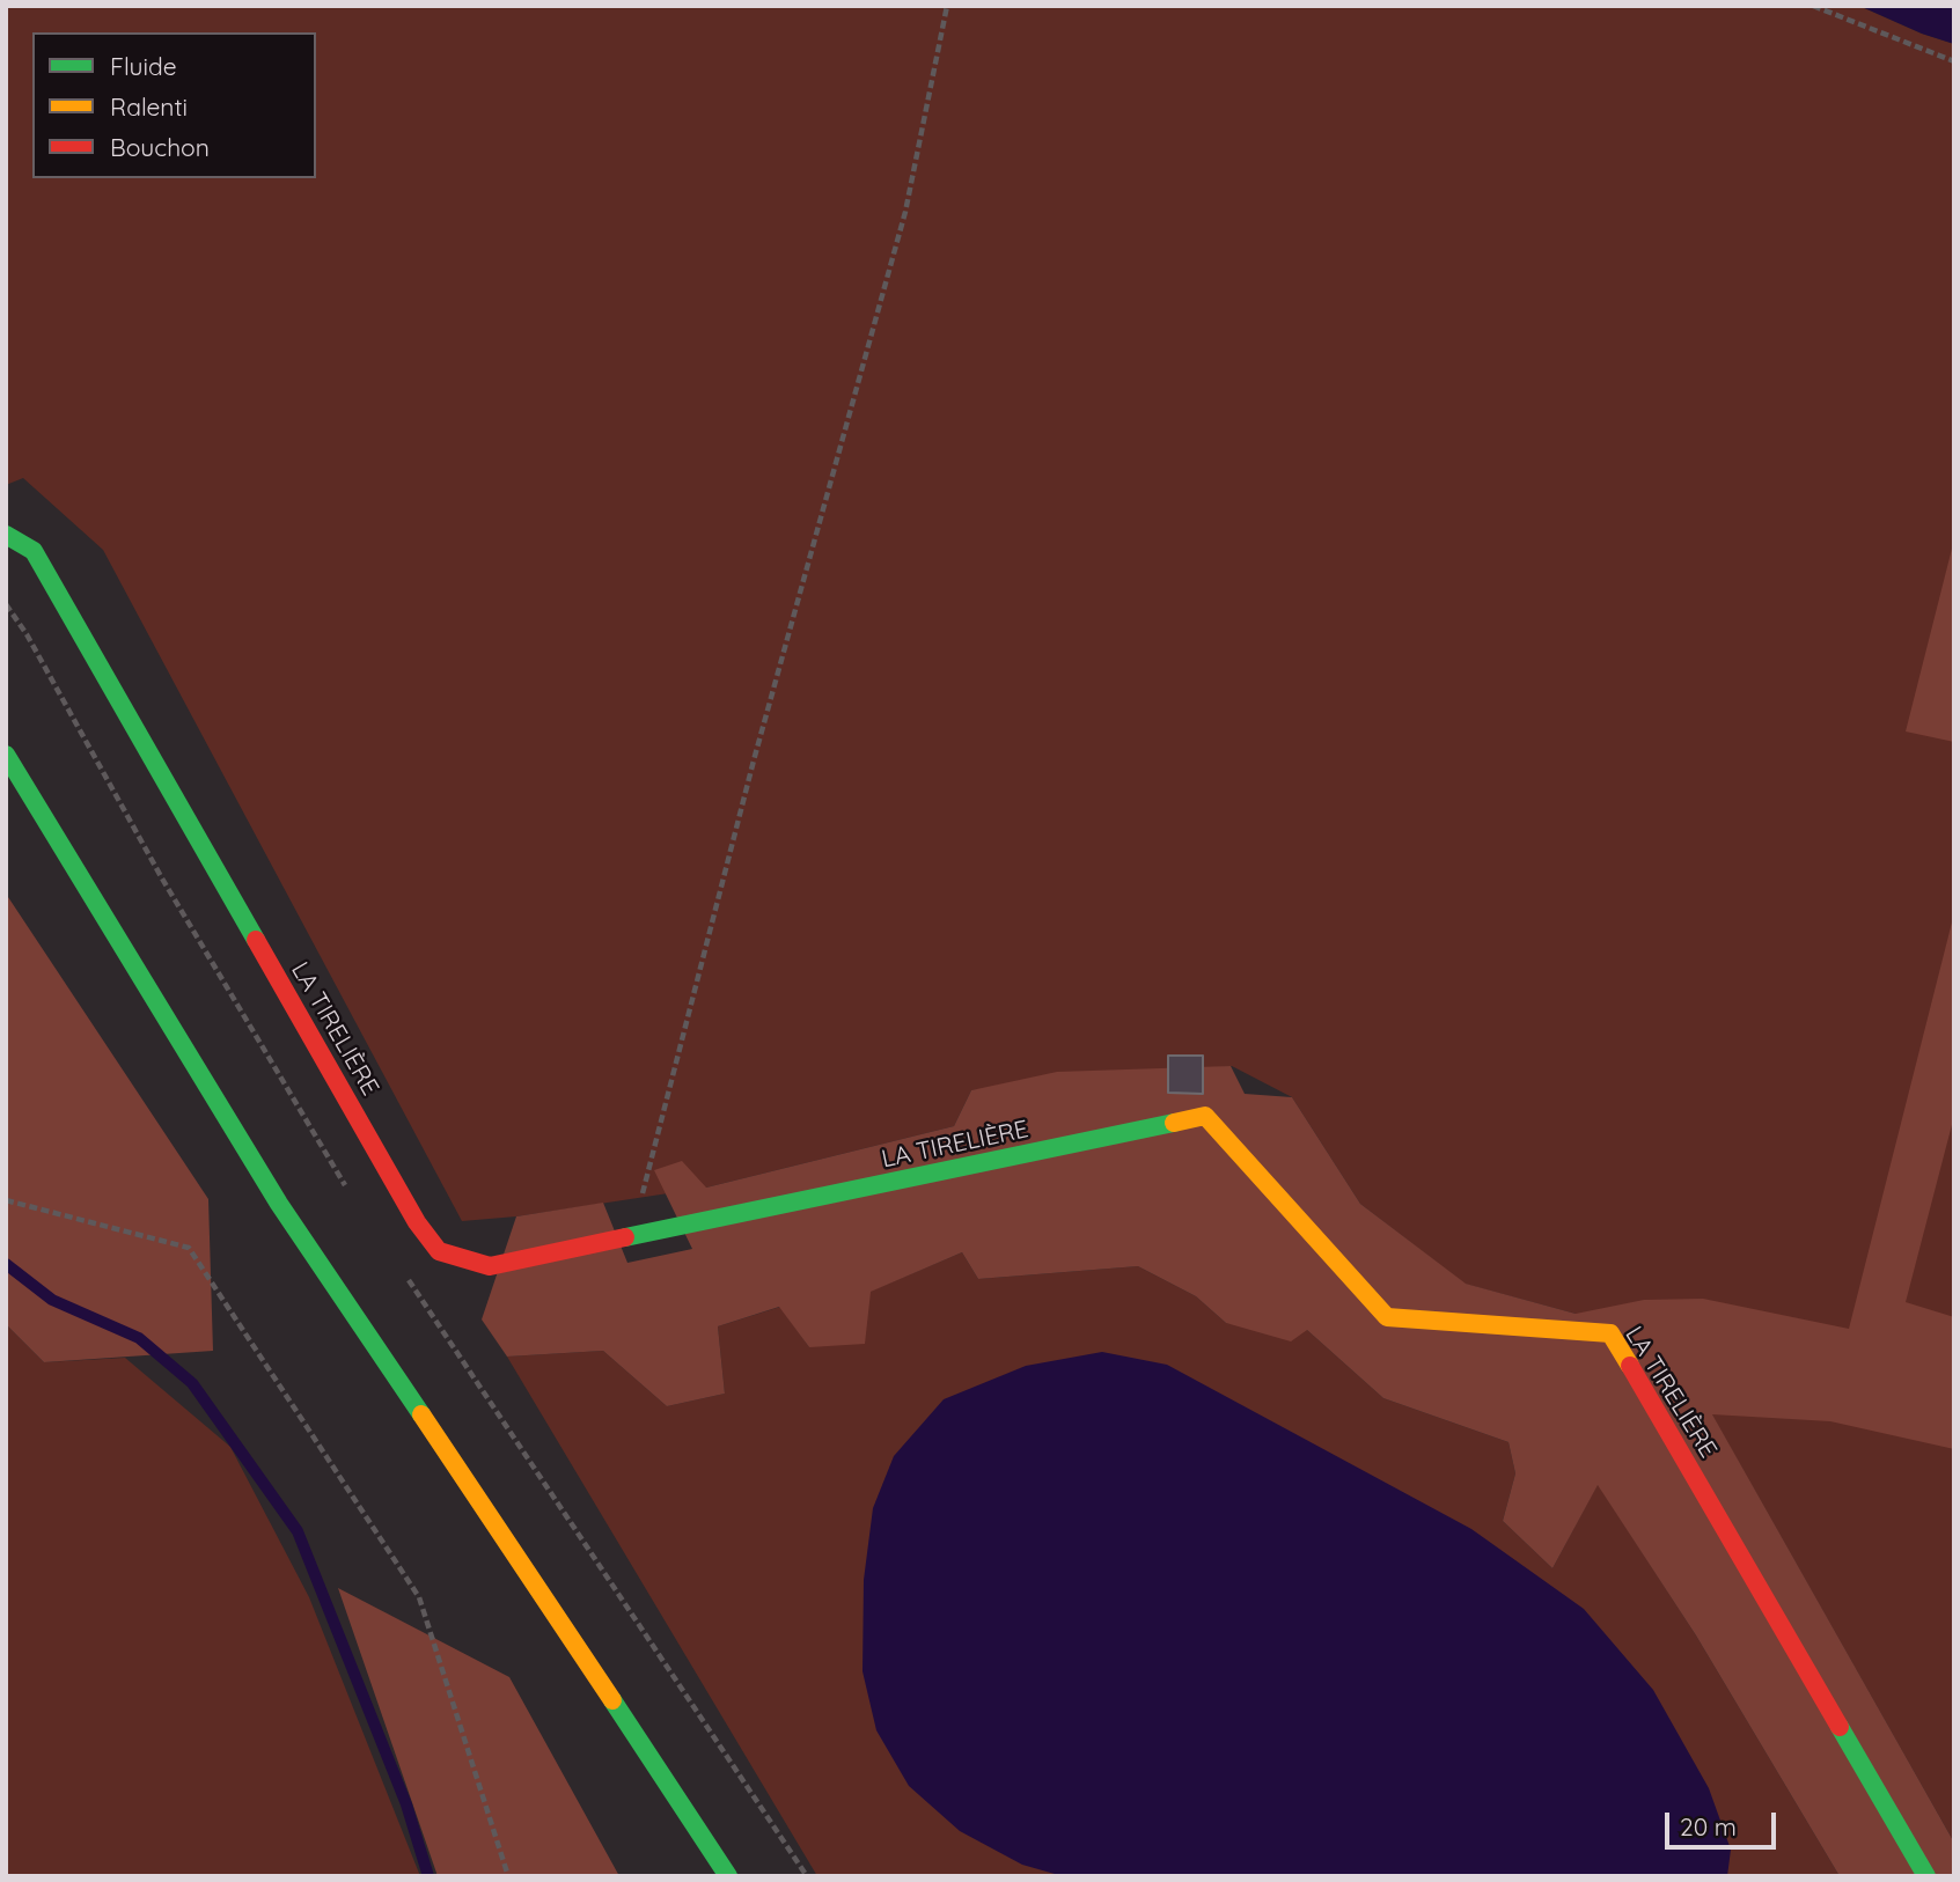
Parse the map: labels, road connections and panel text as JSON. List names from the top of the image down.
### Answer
{
  "streets": {
    "street": ["LA TIRELIÈRE"]
  },
  "legend": ["Fluide", "Ralenti", "Bouchon"],
  "scale_bar": "20 m"
}
